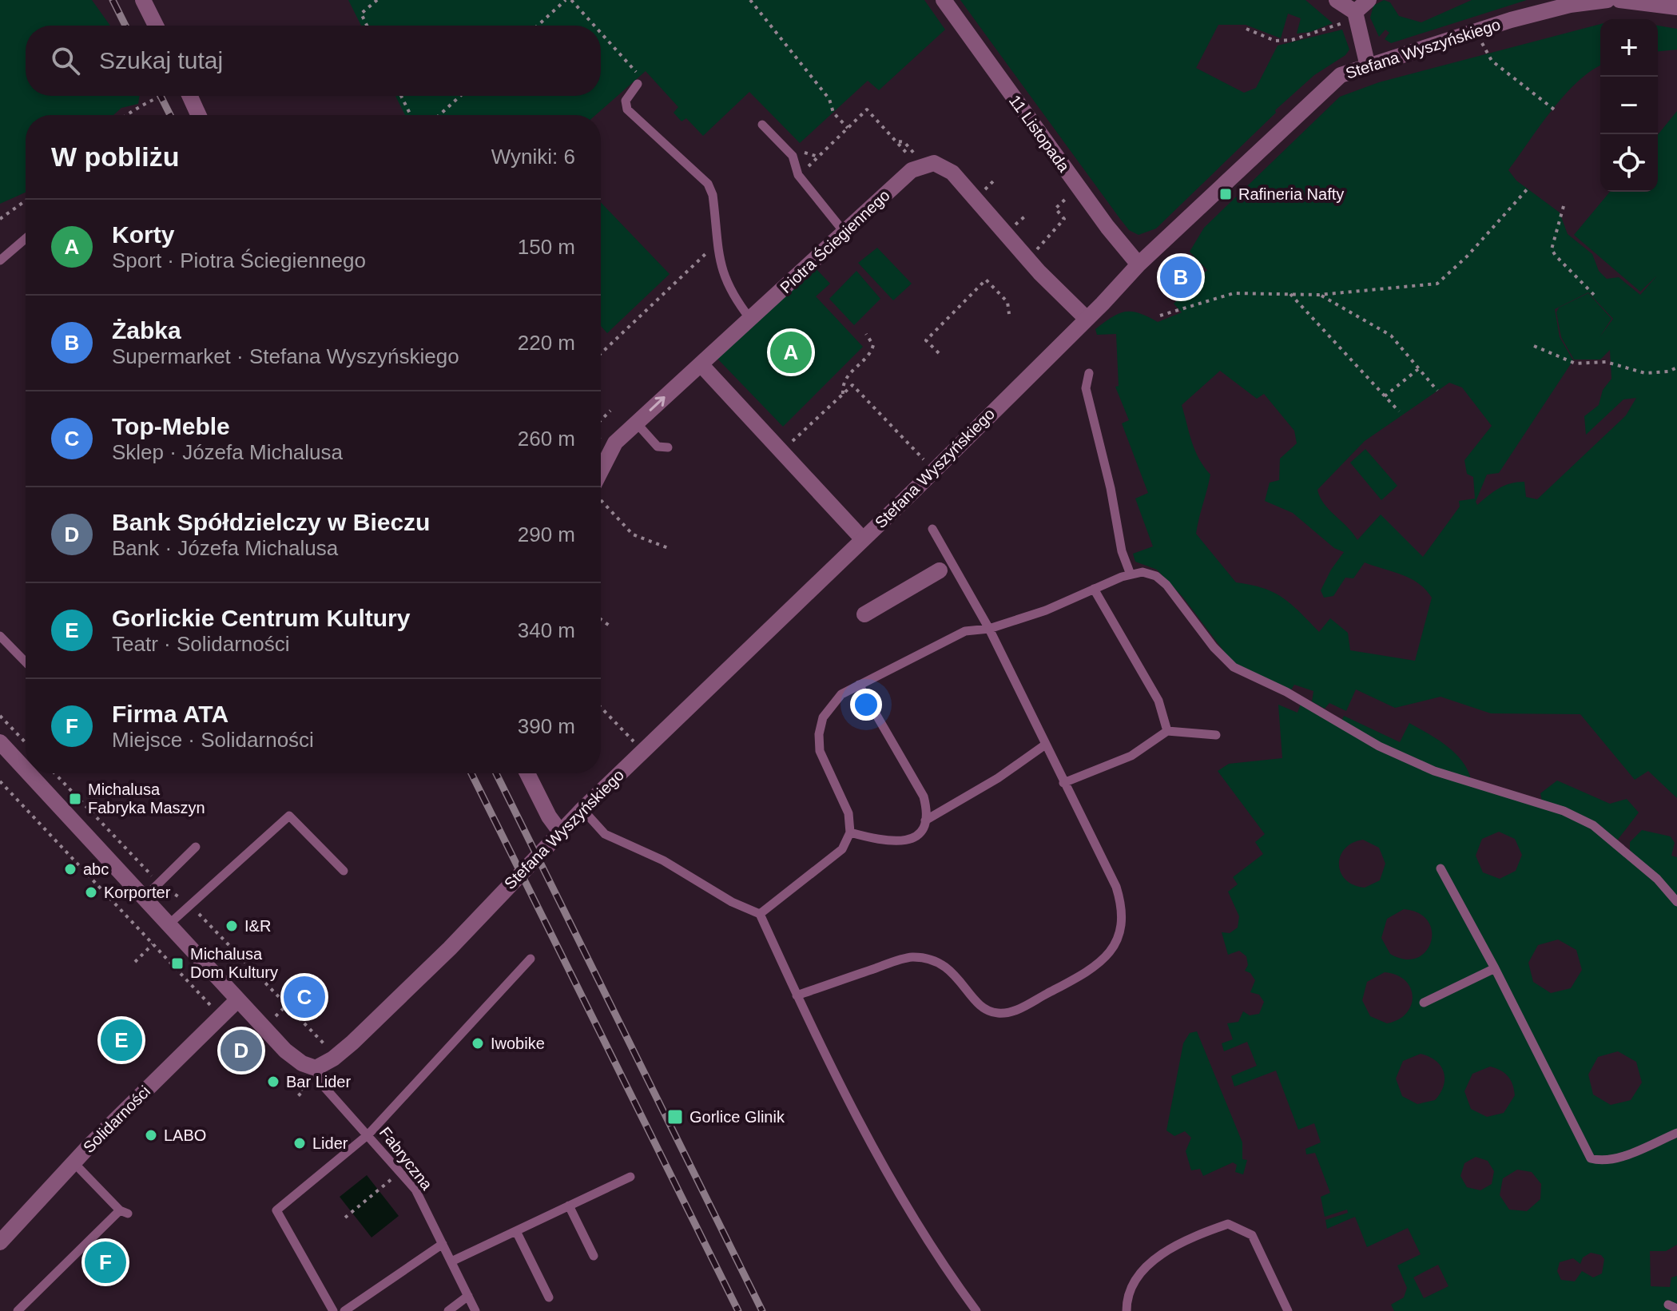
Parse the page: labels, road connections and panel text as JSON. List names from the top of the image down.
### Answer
{
  "streets": {
    "street": [
      "Stefana Wyszyńskiego",
      "11 Listopada",
      "Piotra Ściegiennego",
      "Solidarności"
    ],
    "lane": ["Fabryczna"]
  },
  "crossings": [
    ["Stefana Wyszyńskiego", "11 Listopada"],
    ["Stefana Wyszyńskiego", "Fabryczna"]
  ],
  "places": {
    "transit": [
      "Rafineria Nafty",
      "Michalusa Fabryka Maszyn",
      "Michalusa Dom Kultury",
      "Gorlice Glinik"
    ],
    "other": [
      "abc",
      "Korporter",
      "I&R",
      "Iwobike",
      "Bar Lider",
      "LABO",
      "Lider"
    ]
  },
  "page": {
    "map_buttons": ["+", "−"],
    "search": "Szukaj tutaj",
    "heading": ["W pobliżu", "Wyniki: 6"],
    "list": [
      {
        "mark": "A",
        "name": "Korty",
        "note": "Sport · Piotra Ściegiennego",
        "value": "150 m"
      },
      {
        "mark": "B",
        "name": "Żabka",
        "note": "Supermarket · Stefana Wyszyńskiego",
        "value": "220 m"
      },
      {
        "mark": "C",
        "name": "Top-Meble",
        "note": "Sklep · Józefa Michalusa",
        "value": "260 m"
      },
      {
        "mark": "D",
        "name": "Bank Spółdzielczy w Bieczu",
        "note": "Bank · Józefa Michalusa",
        "value": "290 m"
      },
      {
        "mark": "E",
        "name": "Gorlickie Centrum Kultury",
        "note": "Teatr · Solidarności",
        "value": "340 m"
      },
      {
        "mark": "F",
        "name": "Firma ATA",
        "note": "Miejsce · Solidarności",
        "value": "390 m"
      }
    ],
    "pins": [
      "B",
      "A",
      "C",
      "E",
      "D",
      "F"
    ]
  }
}
